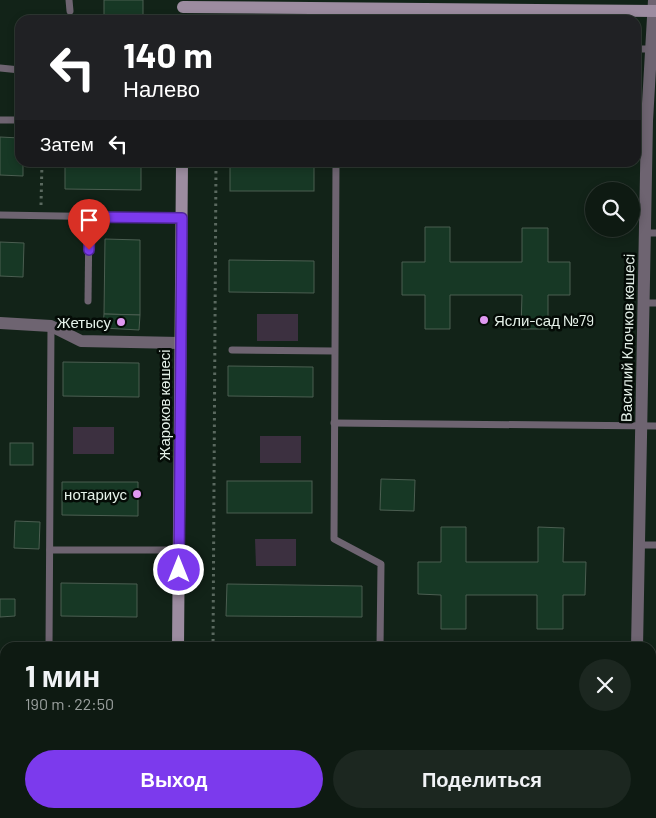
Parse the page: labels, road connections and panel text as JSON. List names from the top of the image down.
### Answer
{
  "streets": {
    "main road": ["Жароков көшесі"],
    "street": ["Василий Клочков көшесі"]
  },
  "places": ["Ясли-сад №79", "Жетысу", "нотариус"],
  "page": {
    "turn": ["140 m", "Налево"],
    "then": "Затем",
    "heading": ["1 мин", "190 m · 22:50"],
    "buttons": ["Выход", "Поделиться"]
  }
}
